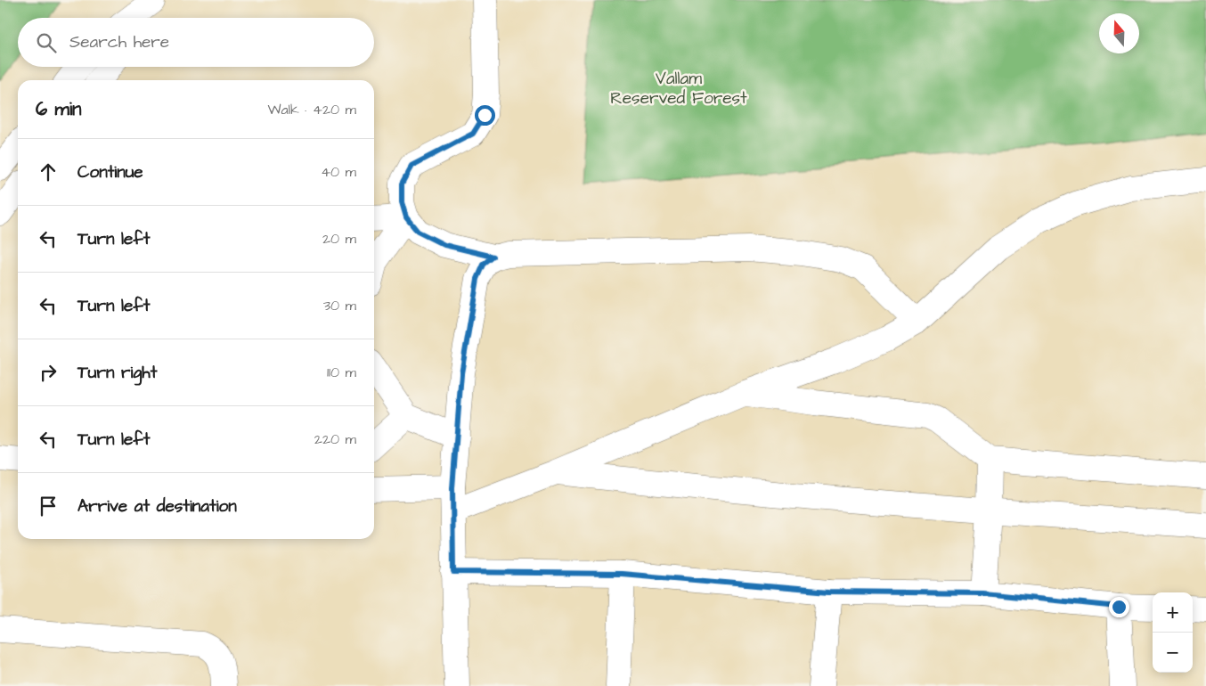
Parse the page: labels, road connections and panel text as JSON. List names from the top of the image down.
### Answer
{
  "parks": ["Vallam Reserved Forest"],
  "north": "top",
  "page": {
    "search": "Search here",
    "heading": ["6 min", "Walk · 420 m"],
    "list": [
      ["Continue", "40 m"],
      ["Turn left", "20 m"],
      ["Turn left", "30 m"],
      ["Turn right", "110 m"],
      ["Turn left", "220 m"],
      "Arrive at destination"
    ],
    "map_buttons": ["+", "−"]
  }
}
